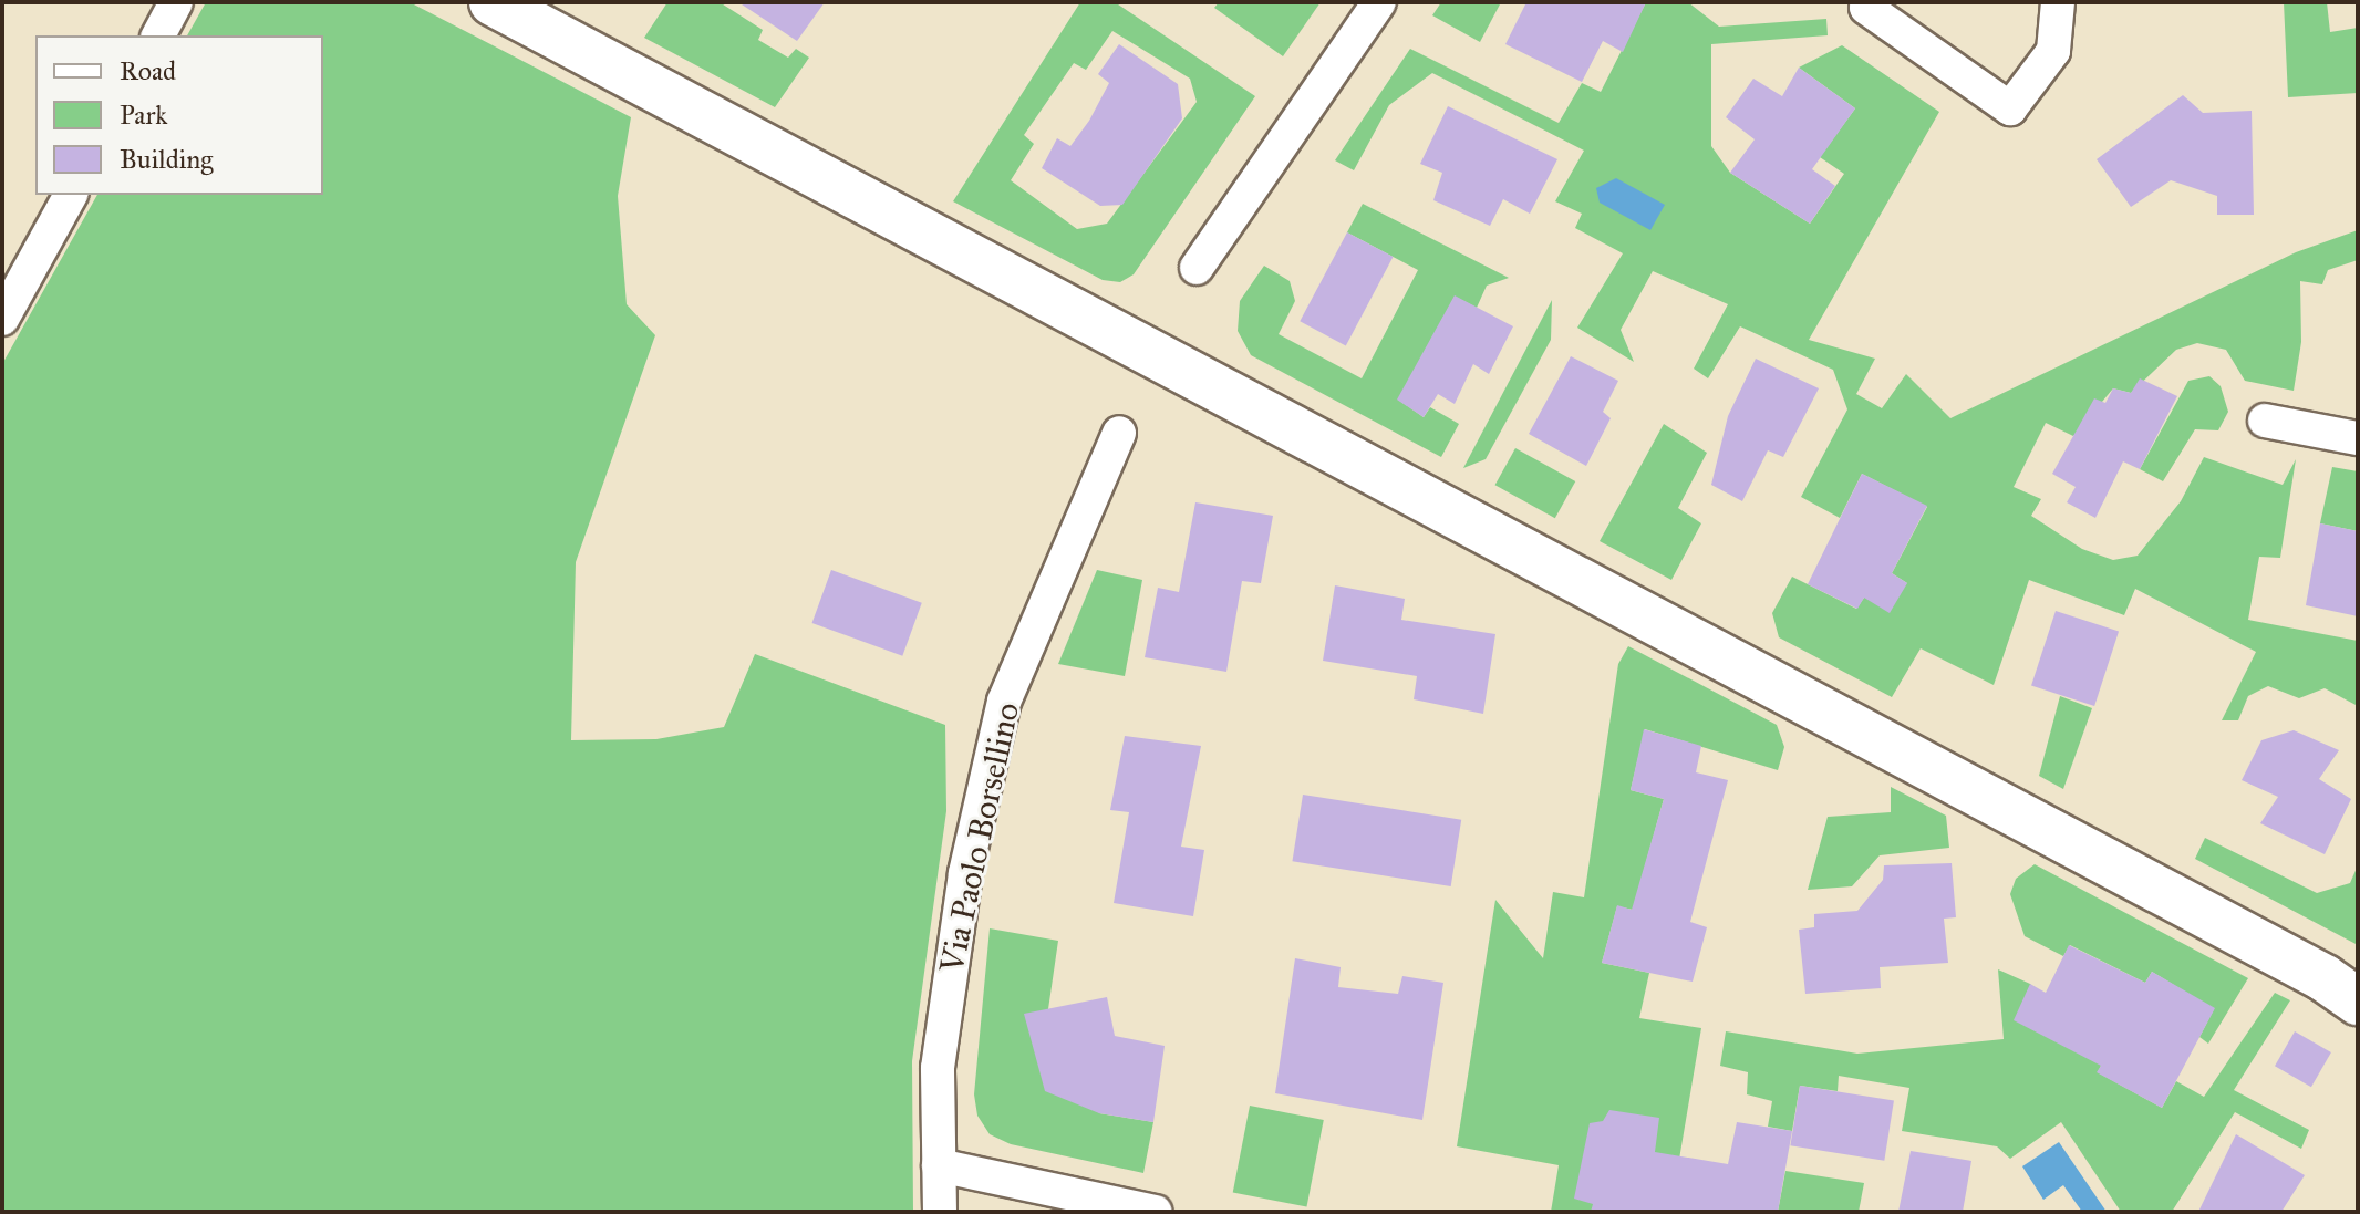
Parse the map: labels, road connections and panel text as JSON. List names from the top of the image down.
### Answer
{
  "streets": {
    "street": ["Via Paolo Borsellino"]
  },
  "legend": ["Road", "Park", "Building"]
}
